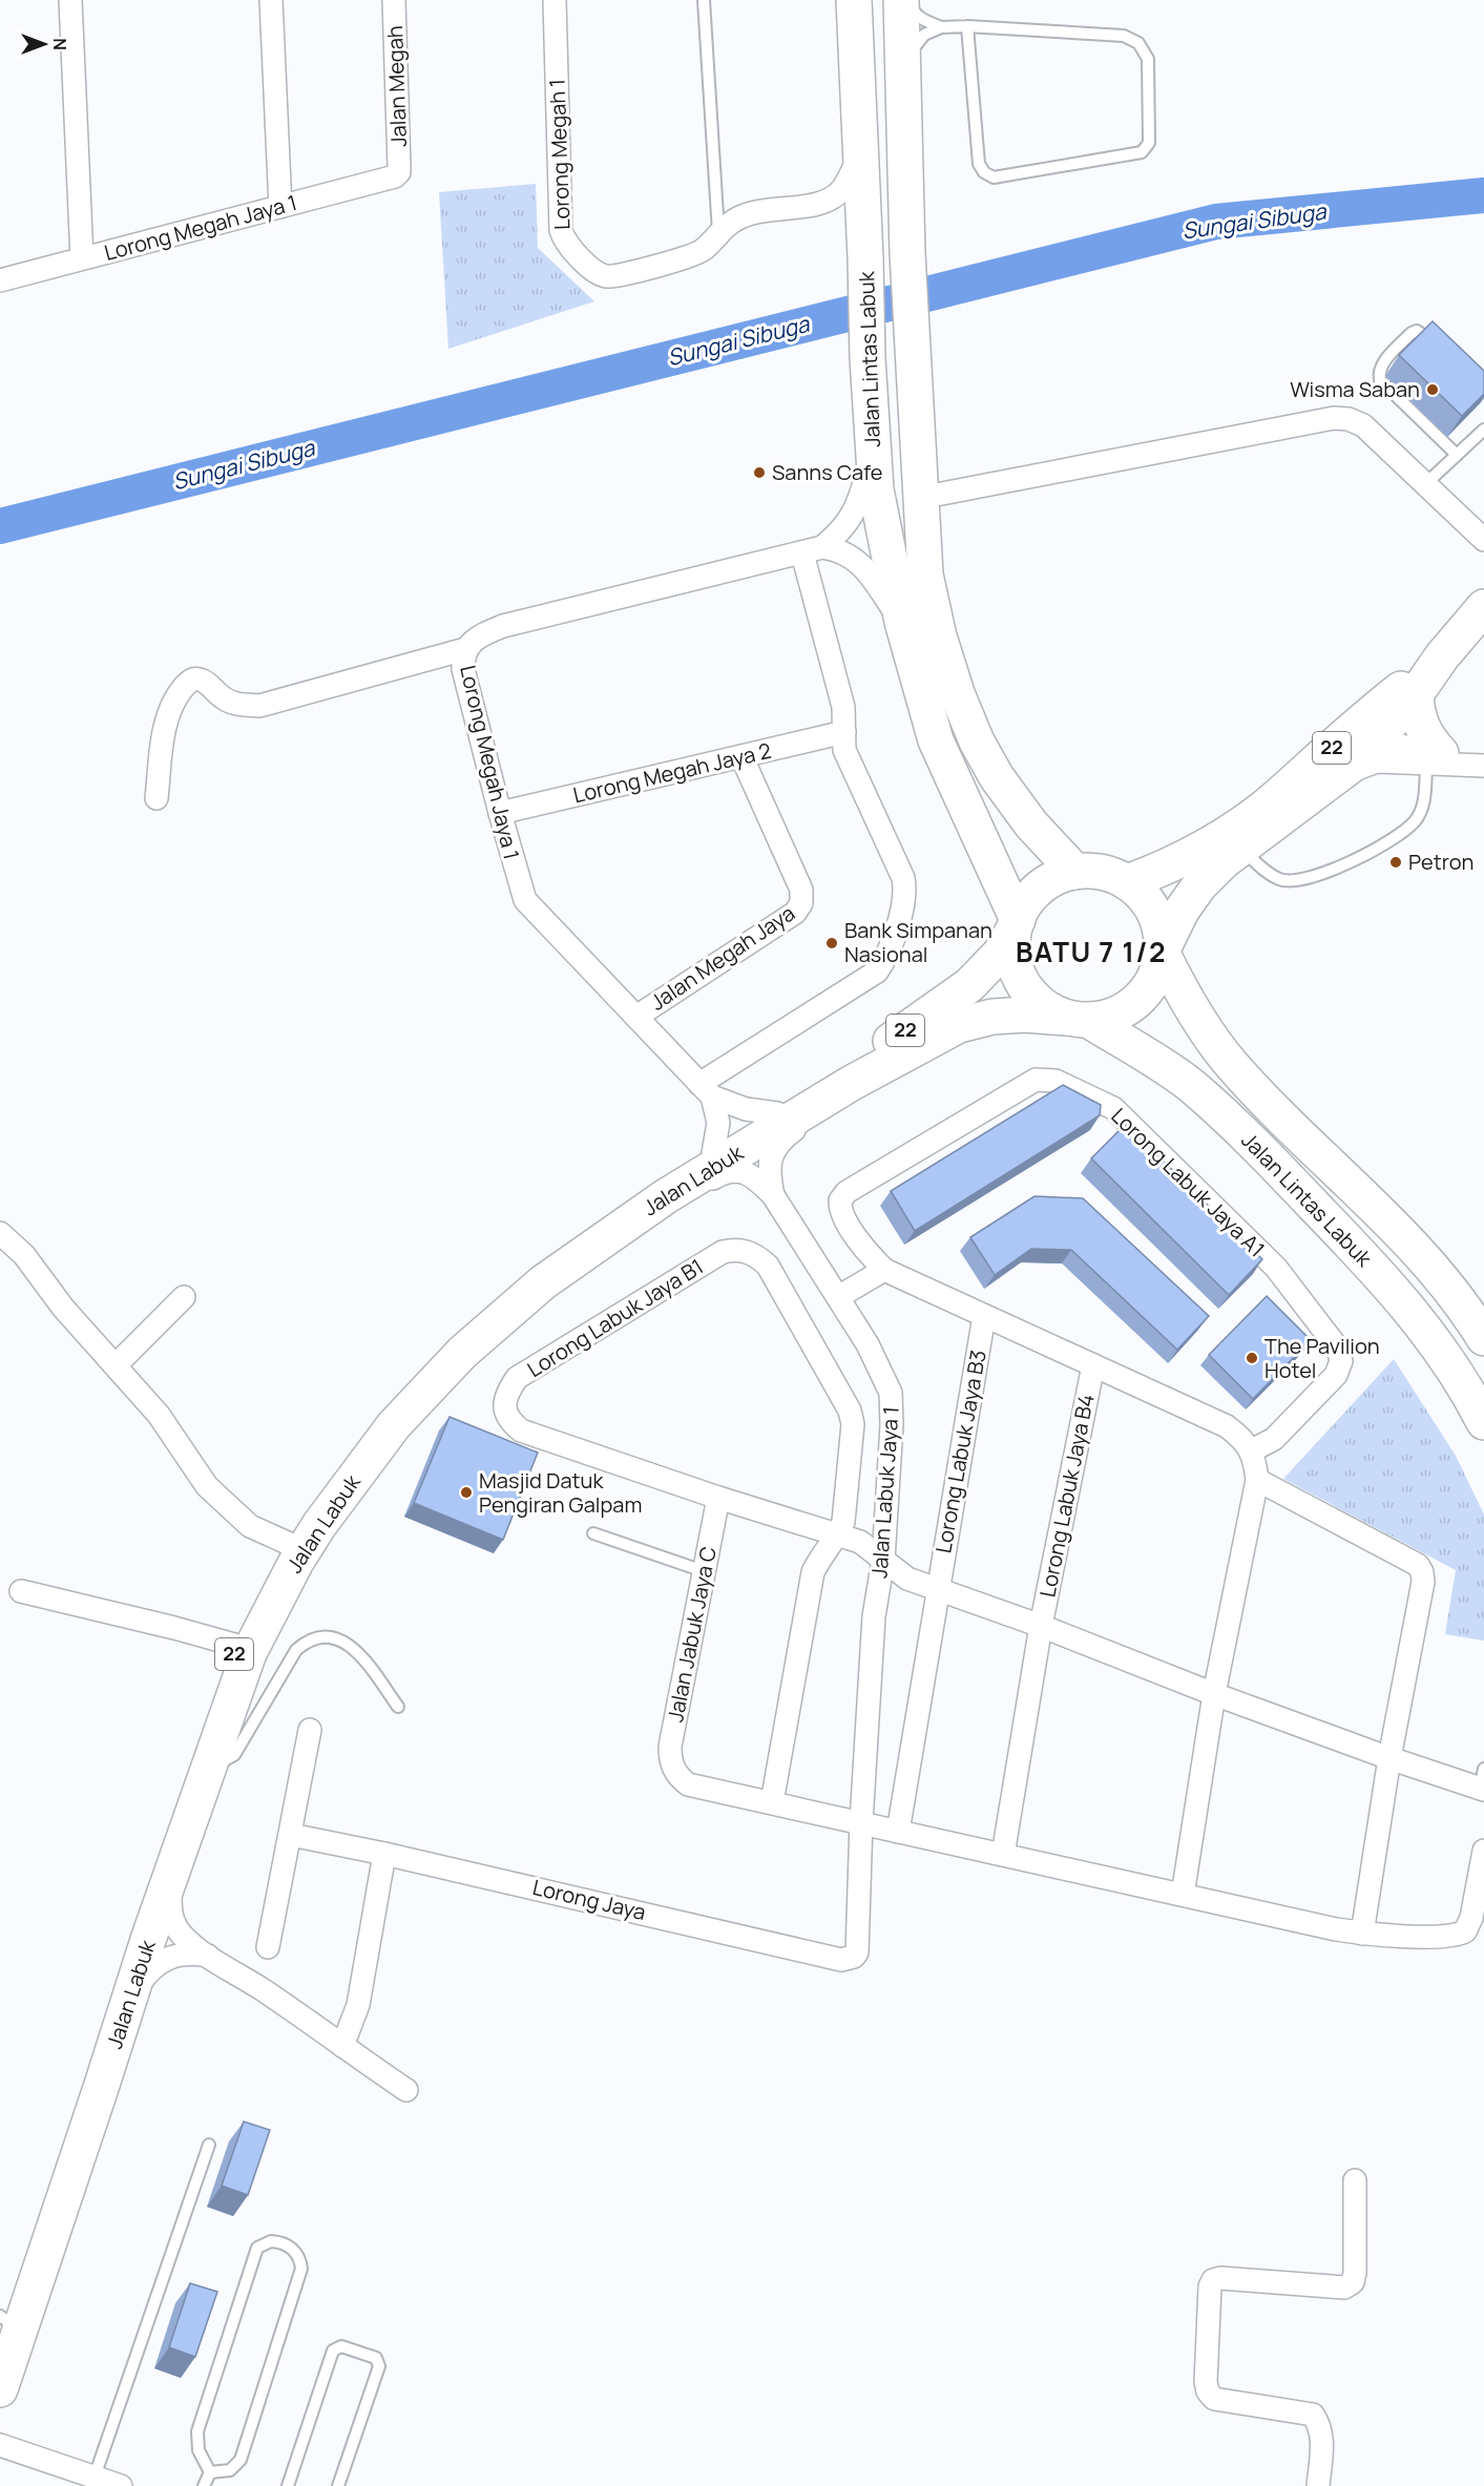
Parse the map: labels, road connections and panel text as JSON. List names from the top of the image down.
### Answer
{
  "streets": {
    "main road": ["Jalan Lintas Labuk", "22", "Jalan Labuk"],
    "street": [
      "Jalan Megah",
      "Lorong Megah 1",
      "Lorong Megah Jaya 1",
      "Lorong Megah Jaya 2",
      "Jalan Megah Jaya",
      "Lorong Labuk Jaya A1",
      "Lorong Labuk Jaya B1",
      "Lorong Labuk Jaya B3",
      "Jalan Labuk Jaya 1",
      "Lorong Labuk Jaya B4",
      "Jalan Jabuk Jaya C",
      "Lorong Jaya"
    ]
  },
  "crossings": [
    ["Jalan Megah", "Lorong Megah Jaya 1"],
    ["Lorong Megah 1", "Jalan Lintas Labuk"],
    ["Lorong Megah Jaya 1", "Lorong Megah Jaya 2"],
    ["Lorong Megah Jaya 1", "Jalan Megah Jaya"],
    ["Lorong Megah Jaya 1", "Jalan Labuk"],
    ["Jalan Lintas Labuk", "22"],
    ["Jalan Lintas Labuk", "Jalan Labuk"],
    ["22", "Jalan Labuk"],
    ["Lorong Megah Jaya 2", "Jalan Megah Jaya"],
    ["Lorong Labuk Jaya B1", "Lorong Labuk Jaya B3"],
    ["Lorong Labuk Jaya B1", "Jalan Labuk Jaya 1"],
    ["Lorong Labuk Jaya B1", "Lorong Labuk Jaya B4"],
    ["Lorong Labuk Jaya B1", "Jalan Jabuk Jaya C"],
    ["Jalan Labuk Jaya 1", "Lorong Jaya"]
  ],
  "districts": ["BATU 7 1/2"],
  "water": ["Sungai Sibuga"],
  "places": [
    "Wisma Saban",
    "Sanns Cafe",
    "Petron",
    "Bank Simpanan Nasional",
    "The Pavilion Hotel",
    "Masjid Datuk Pengiran Galpam"
  ],
  "north": "right"
}
